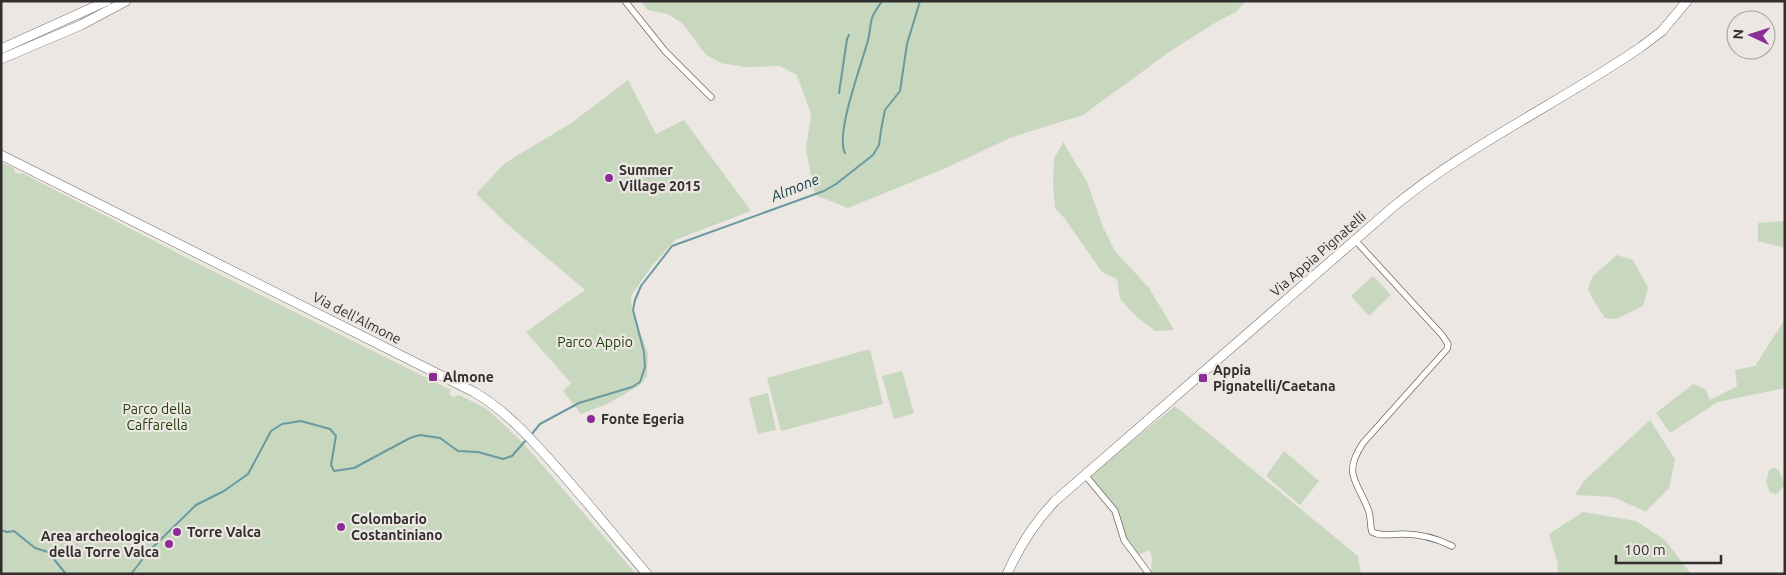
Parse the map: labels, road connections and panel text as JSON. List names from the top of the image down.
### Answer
{
  "streets": {
    "main road": ["Via Appia Pignatelli", "Via dell'Almone"]
  },
  "water": ["Almone"],
  "parks": ["Parco Appio", "Parco della Caffarella"],
  "places": {
    "other": [
      "Summer Village 2015",
      "Fonte Egeria",
      "Colombario Costantiniano",
      "Torre Valca",
      "Area archeologica della Torre Valca"
    ],
    "transit": ["Almone", "Appia Pignatelli/Caetana"]
  },
  "scale_bar": "100 m",
  "north": "left"
}
